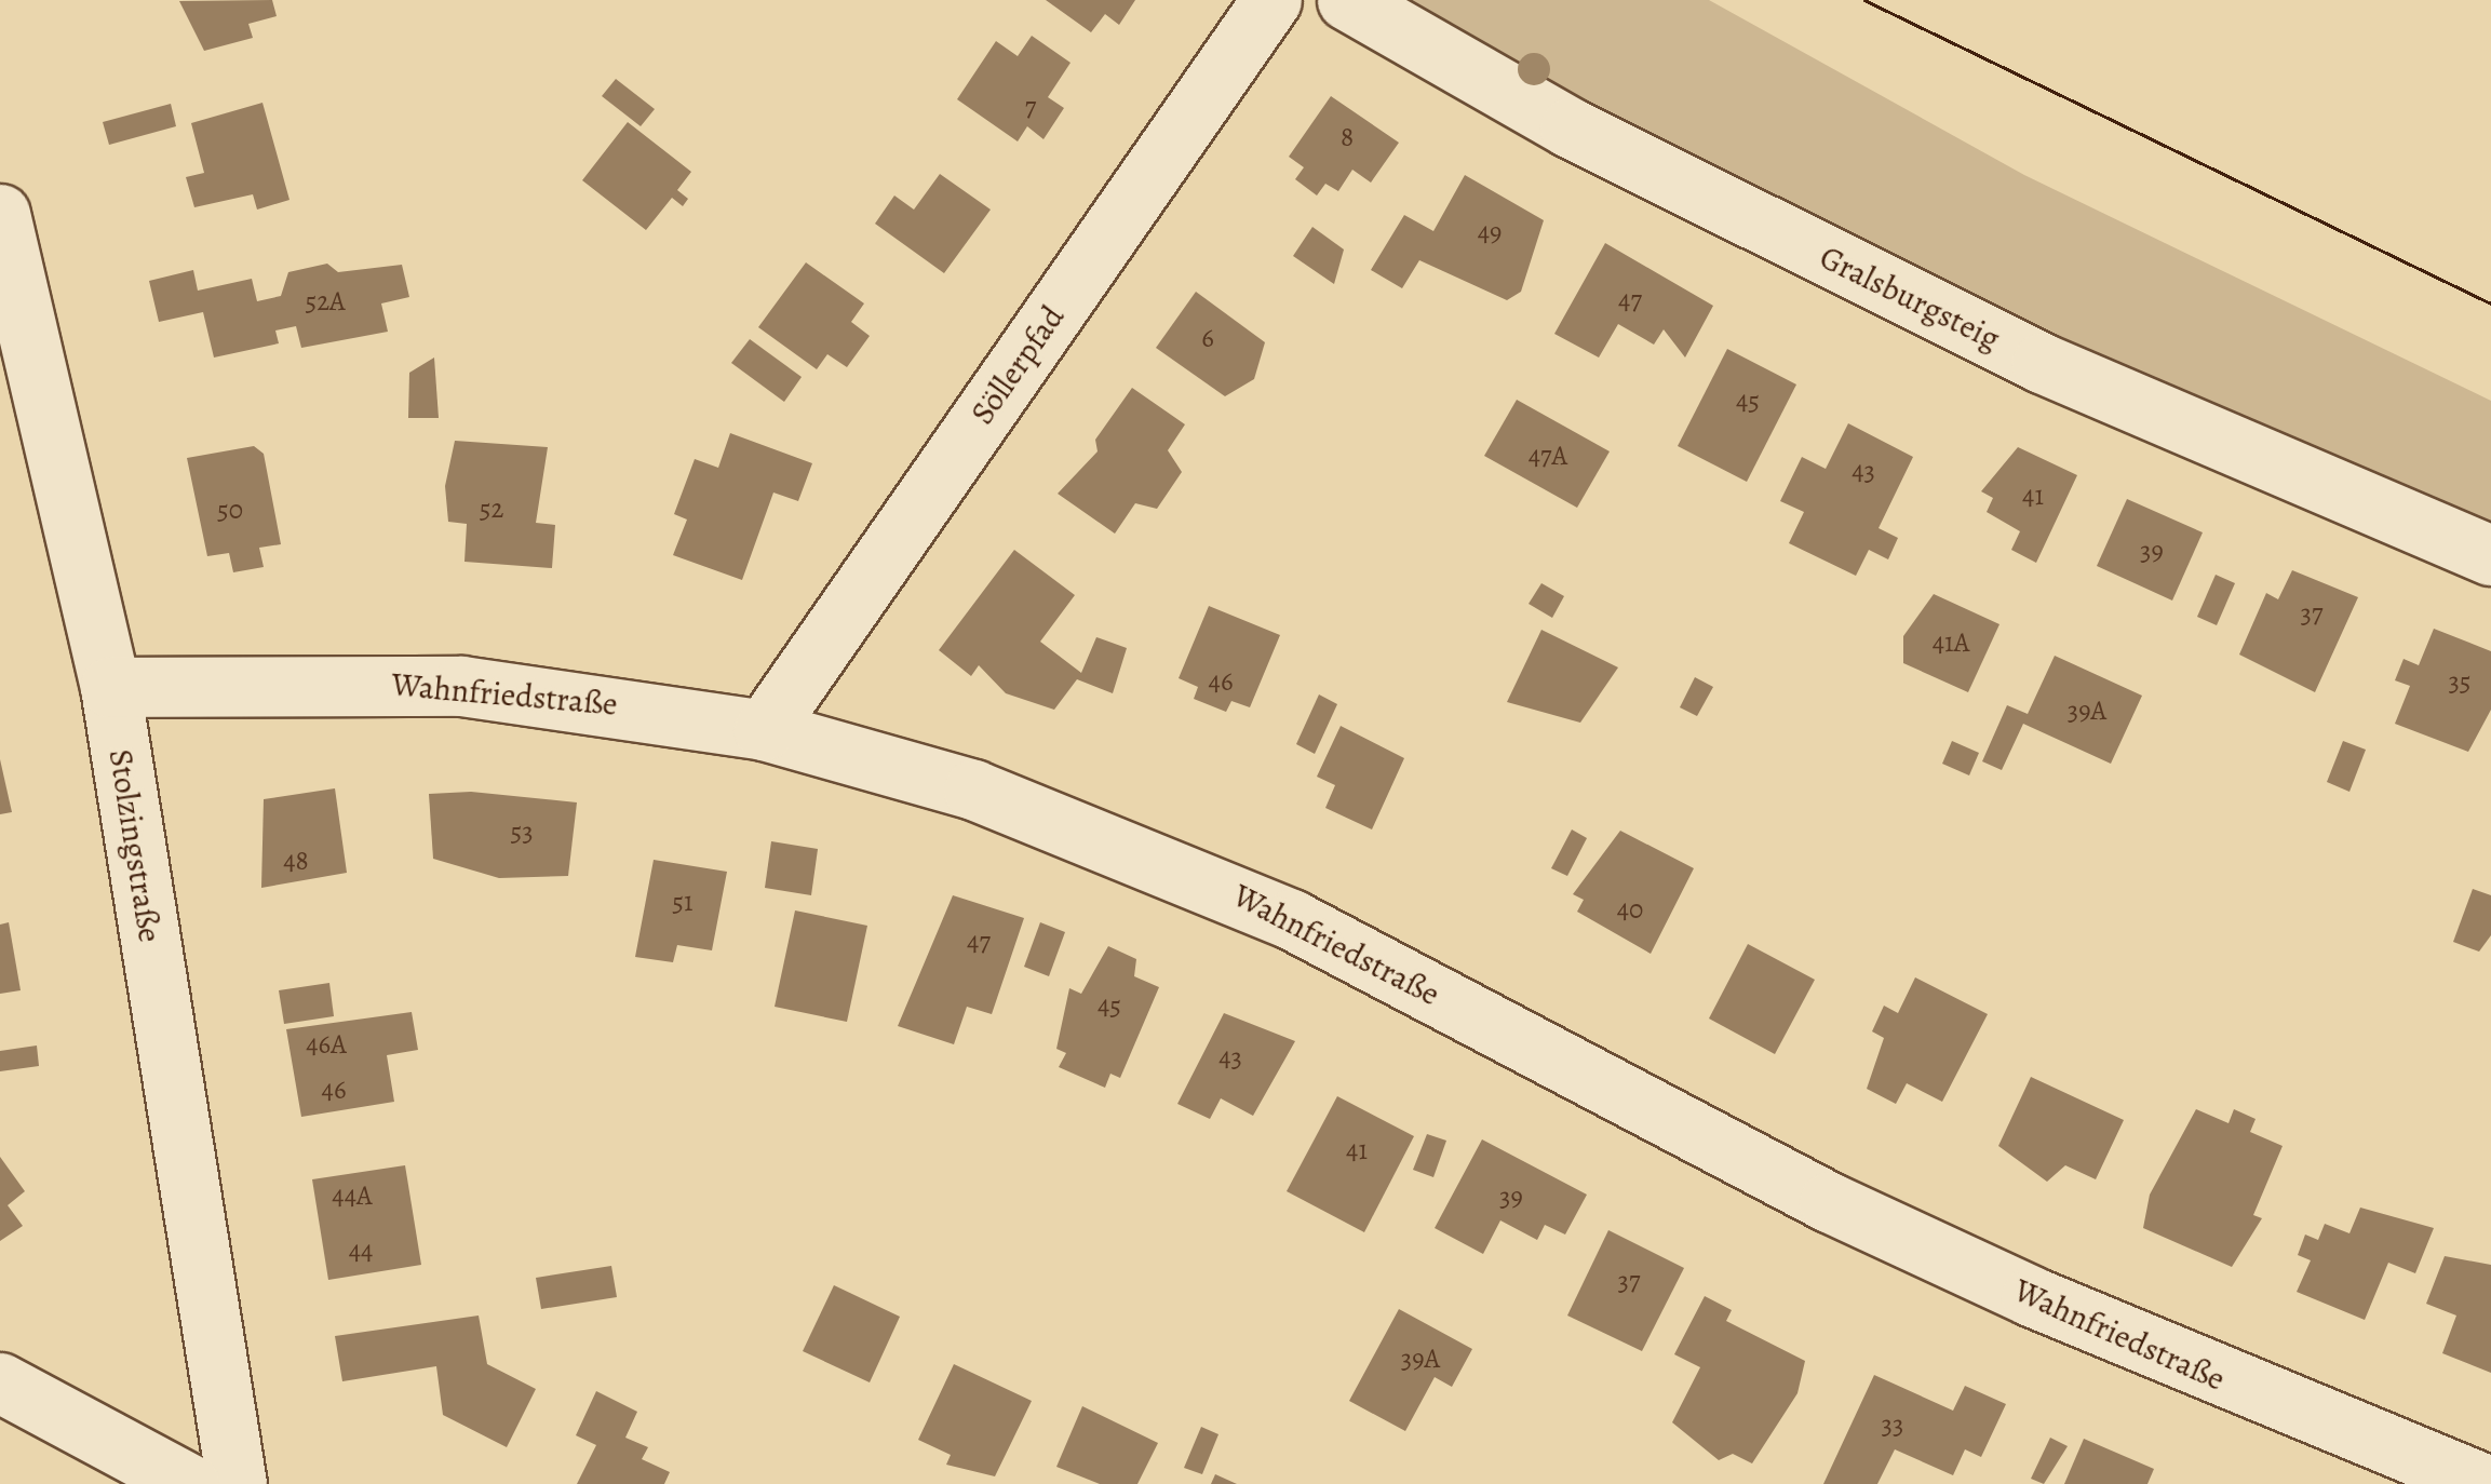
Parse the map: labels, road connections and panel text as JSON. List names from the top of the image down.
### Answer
{
  "streets": {
    "street": [
      "Gralsburgsteig",
      "Söllerpfad",
      "Wahnfriedstraße",
      "Stolzingstraße"
    ]
  },
  "crossings": [
    ["Söllerpfad", "Wahnfriedstraße"],
    ["Wahnfriedstraße", "Stolzingstraße"]
  ],
  "house_numbers": [
    "7",
    "8",
    "49",
    "47",
    "52A",
    "6",
    "45",
    "47A",
    "43",
    "41",
    "52",
    "50",
    "39",
    "37",
    "41A",
    "46",
    "35",
    "39A",
    "53",
    "48",
    "51",
    "40",
    "47",
    "45",
    "46A",
    "43",
    "46",
    "41",
    "44A",
    "39",
    "44",
    "37",
    "39A",
    "33"
  ]
}
